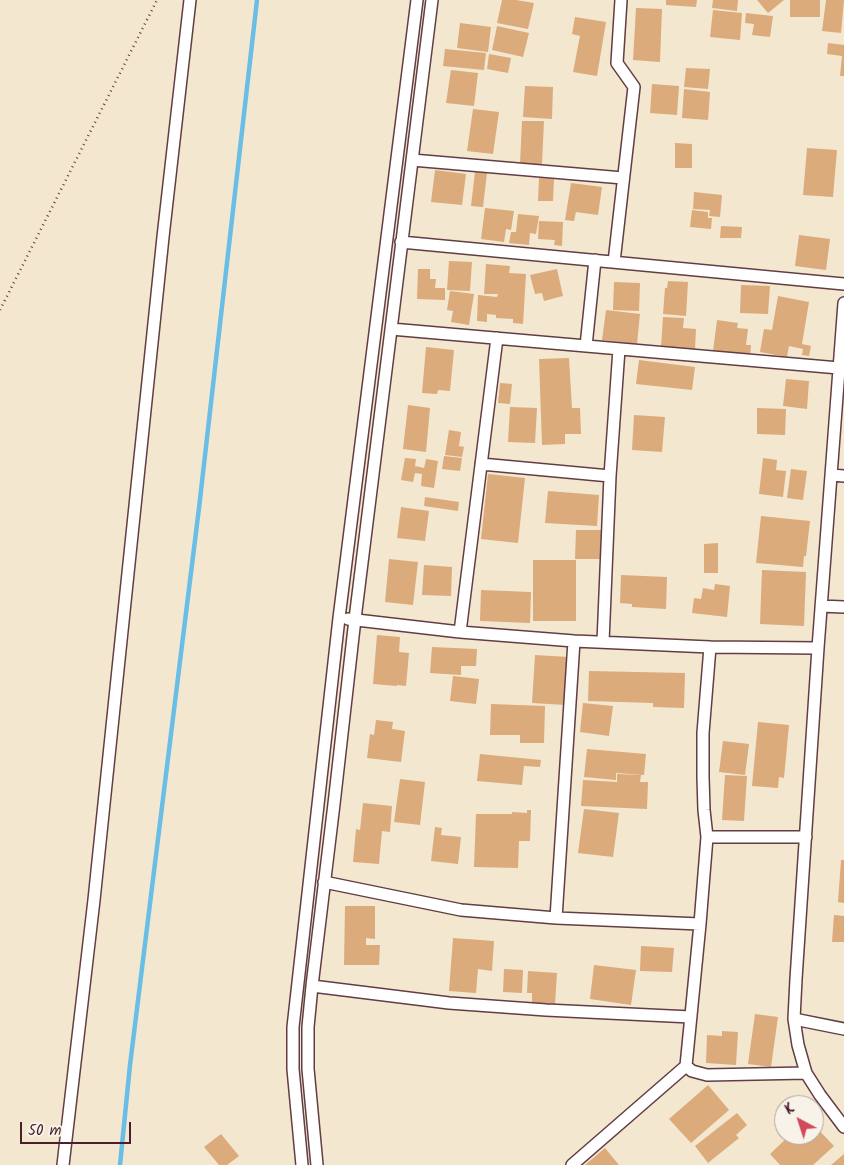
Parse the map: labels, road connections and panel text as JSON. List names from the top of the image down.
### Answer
{
  "scale_bar": "50 m",
  "north": "top left"
}
